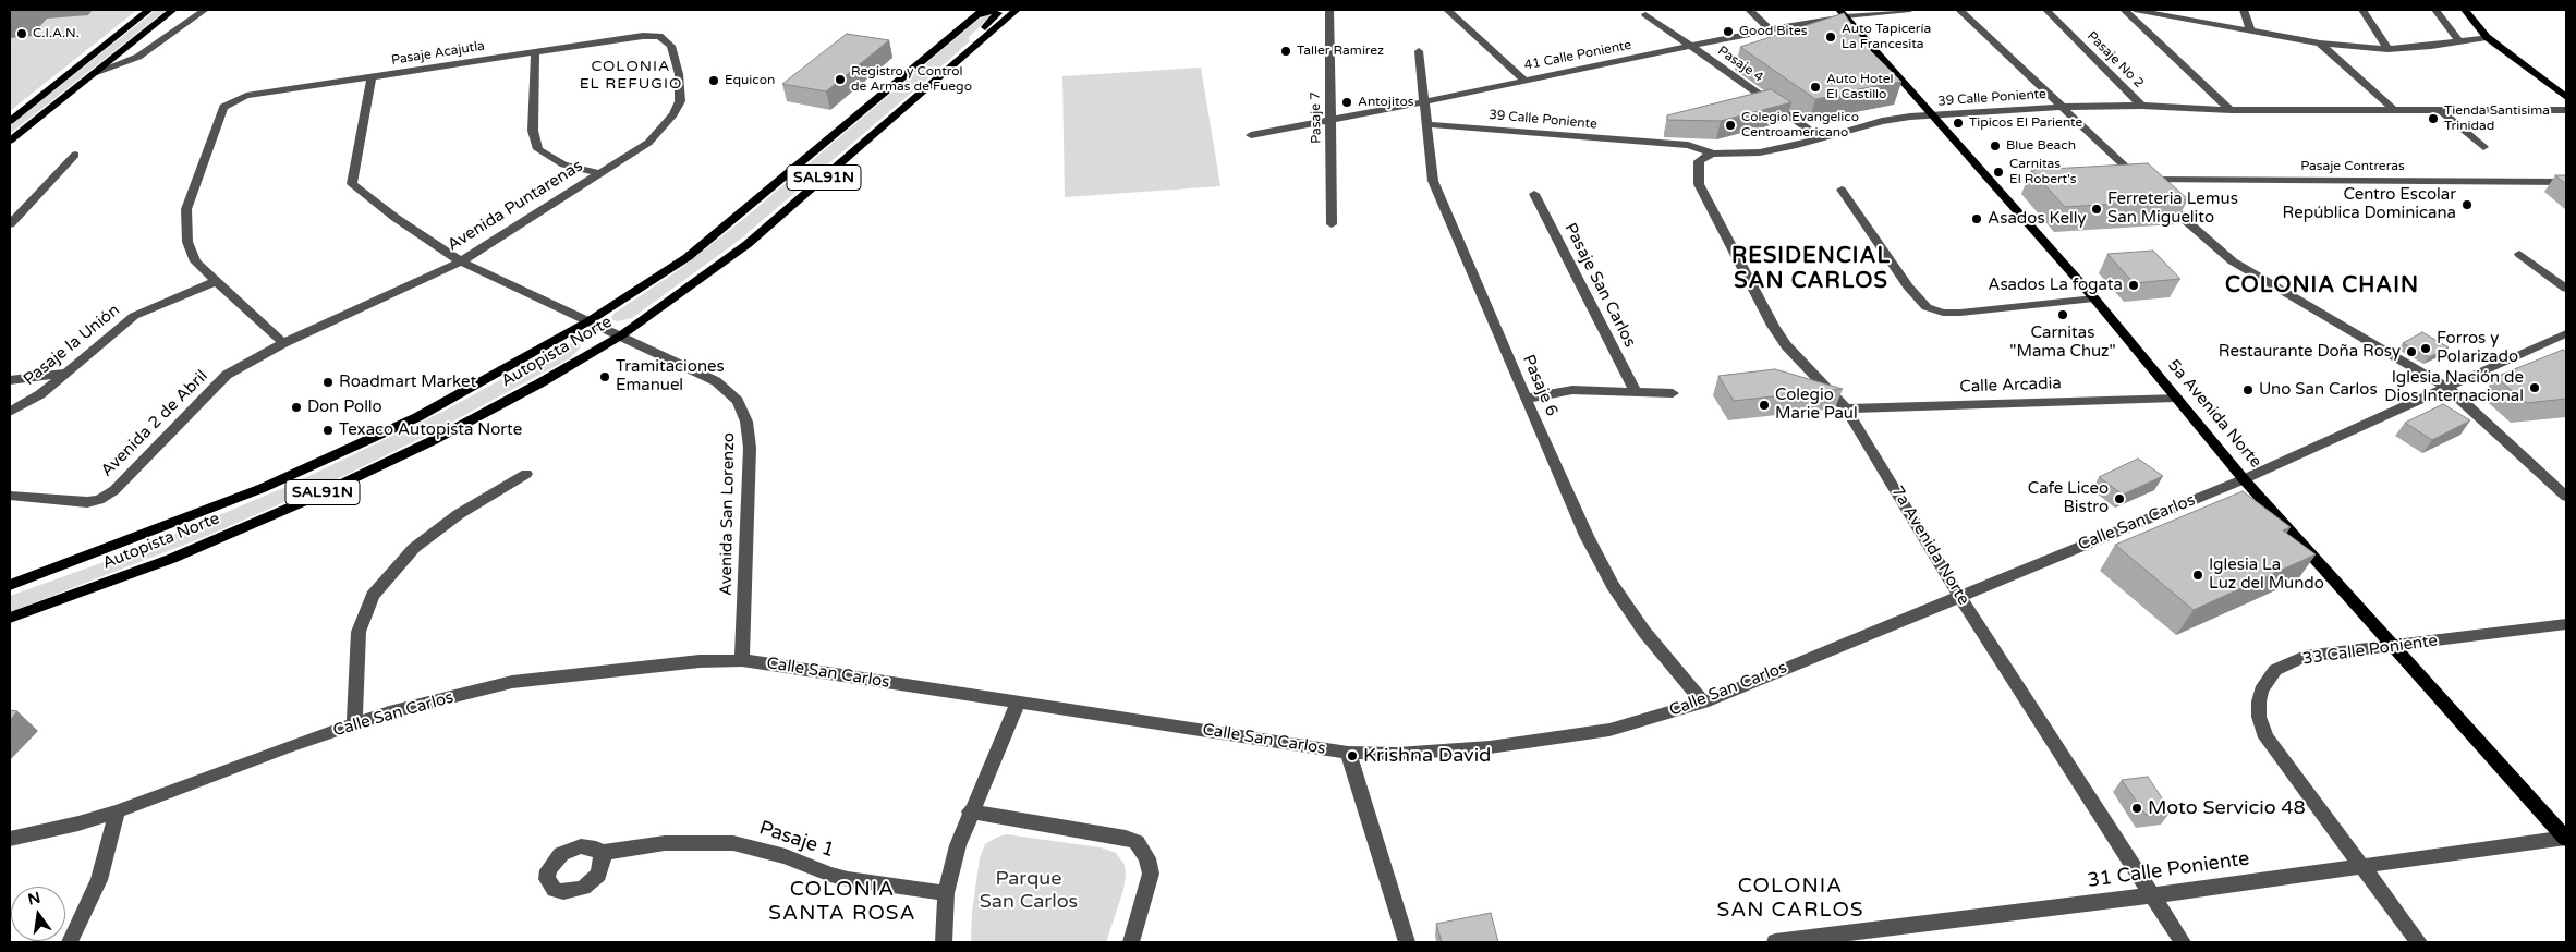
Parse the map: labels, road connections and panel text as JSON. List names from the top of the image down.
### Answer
{
  "streets": {
    "main road": ["SAL91N", "Autopista Norte", "5a Avenida Norte"],
    "street": [
      "Pasaje Acajutla",
      "41 Calle Poniente",
      "Pasaje No 2",
      "Pasaje 4",
      "39 Calle Poniente",
      "Pasaje 7",
      "Pasaje Contreras",
      "Avenida Puntarenas",
      "Pasaje San Carlos",
      "Pasaje la Unión",
      "Pasaje 6",
      "Calle Arcadia",
      "Avenida 2 de Abril",
      "Avenida San Lorenzo",
      "Calle San Carlos",
      "7a Avenida Norte",
      "33 Calle Poniente",
      "Pasaje 1",
      "31 Calle Poniente"
    ]
  },
  "crossings": [
    ["Pasaje Acajutla", "Avenida Puntarenas"],
    ["Pasaje Acajutla", "Pasaje la Unión"],
    ["Pasaje Acajutla", "Avenida San Lorenzo"],
    ["41 Calle Poniente", "Pasaje 4"],
    ["41 Calle Poniente", "Pasaje 7"],
    ["41 Calle Poniente", "Pasaje 6"],
    ["41 Calle Poniente", "5a Avenida Norte"],
    ["Pasaje No 2", "39 Calle Poniente"],
    ["Pasaje 4", "39 Calle Poniente"],
    ["39 Calle Poniente", "Pasaje 6"],
    ["39 Calle Poniente", "5a Avenida Norte"],
    ["39 Calle Poniente", "7a Avenida Norte"],
    ["Avenida Puntarenas", "Avenida 2 de Abril"],
    ["Avenida Puntarenas", "Avenida San Lorenzo"],
    ["Autopista Norte", "Avenida San Lorenzo"],
    ["Pasaje 6", "Calle San Carlos"],
    ["Calle Arcadia", "5a Avenida Norte"],
    ["Calle Arcadia", "7a Avenida Norte"],
    ["5a Avenida Norte", "Calle San Carlos"],
    ["5a Avenida Norte", "33 Calle Poniente"],
    ["5a Avenida Norte", "31 Calle Poniente"],
    ["Avenida San Lorenzo", "Calle San Carlos"],
    ["Calle San Carlos", "7a Avenida Norte"],
    ["7a Avenida Norte", "31 Calle Poniente"],
    ["33 Calle Poniente", "31 Calle Poniente"]
  ],
  "districts": [
    "COLONIA EL REFUGIO",
    "RESIDENCIAL SAN CARLOS",
    "COLONIA CHAIN",
    "COLONIA SAN CARLOS",
    "COLONIA SANTA ROSA"
  ],
  "parks": ["Parque San Carlos"],
  "places": [
    "Good Bites",
    "C.I.A.N.",
    "Auto Tapicería La Francesita",
    "Taller Ramirez",
    "Registro y Control de Armas de Fuego",
    "Equicon",
    "Auto Hotel El Castillo",
    "Antojitos",
    "Tienda Santisima Trinidad",
    "Tipicos El Pariente",
    "Colegio Evangelico Centroamericano",
    "Blue Beach",
    "Carnitas El Robert's",
    "Centro Escolar República Dominicana",
    "Ferreteria Lemus San Miguelito",
    "Asados Kelly",
    "Asados La fogata",
    "Carnitas \"Mama Chuz\"",
    "Forros y Polarizado",
    "Restaurante Doña Rosy",
    "Tramitaciones Emanuel",
    "Roadmart Market",
    "Iglesia Nación de Dios Internacional",
    "Uno San Carlos",
    "Colegio Marie Paul",
    "Don Pollo",
    "Texaco Autopista Norte",
    "Cafe Liceo Bistro",
    "Iglesia La Luz del Mundo",
    "Krishna David",
    "Moto Servicio 48"
  ],
  "north": "top"
}
